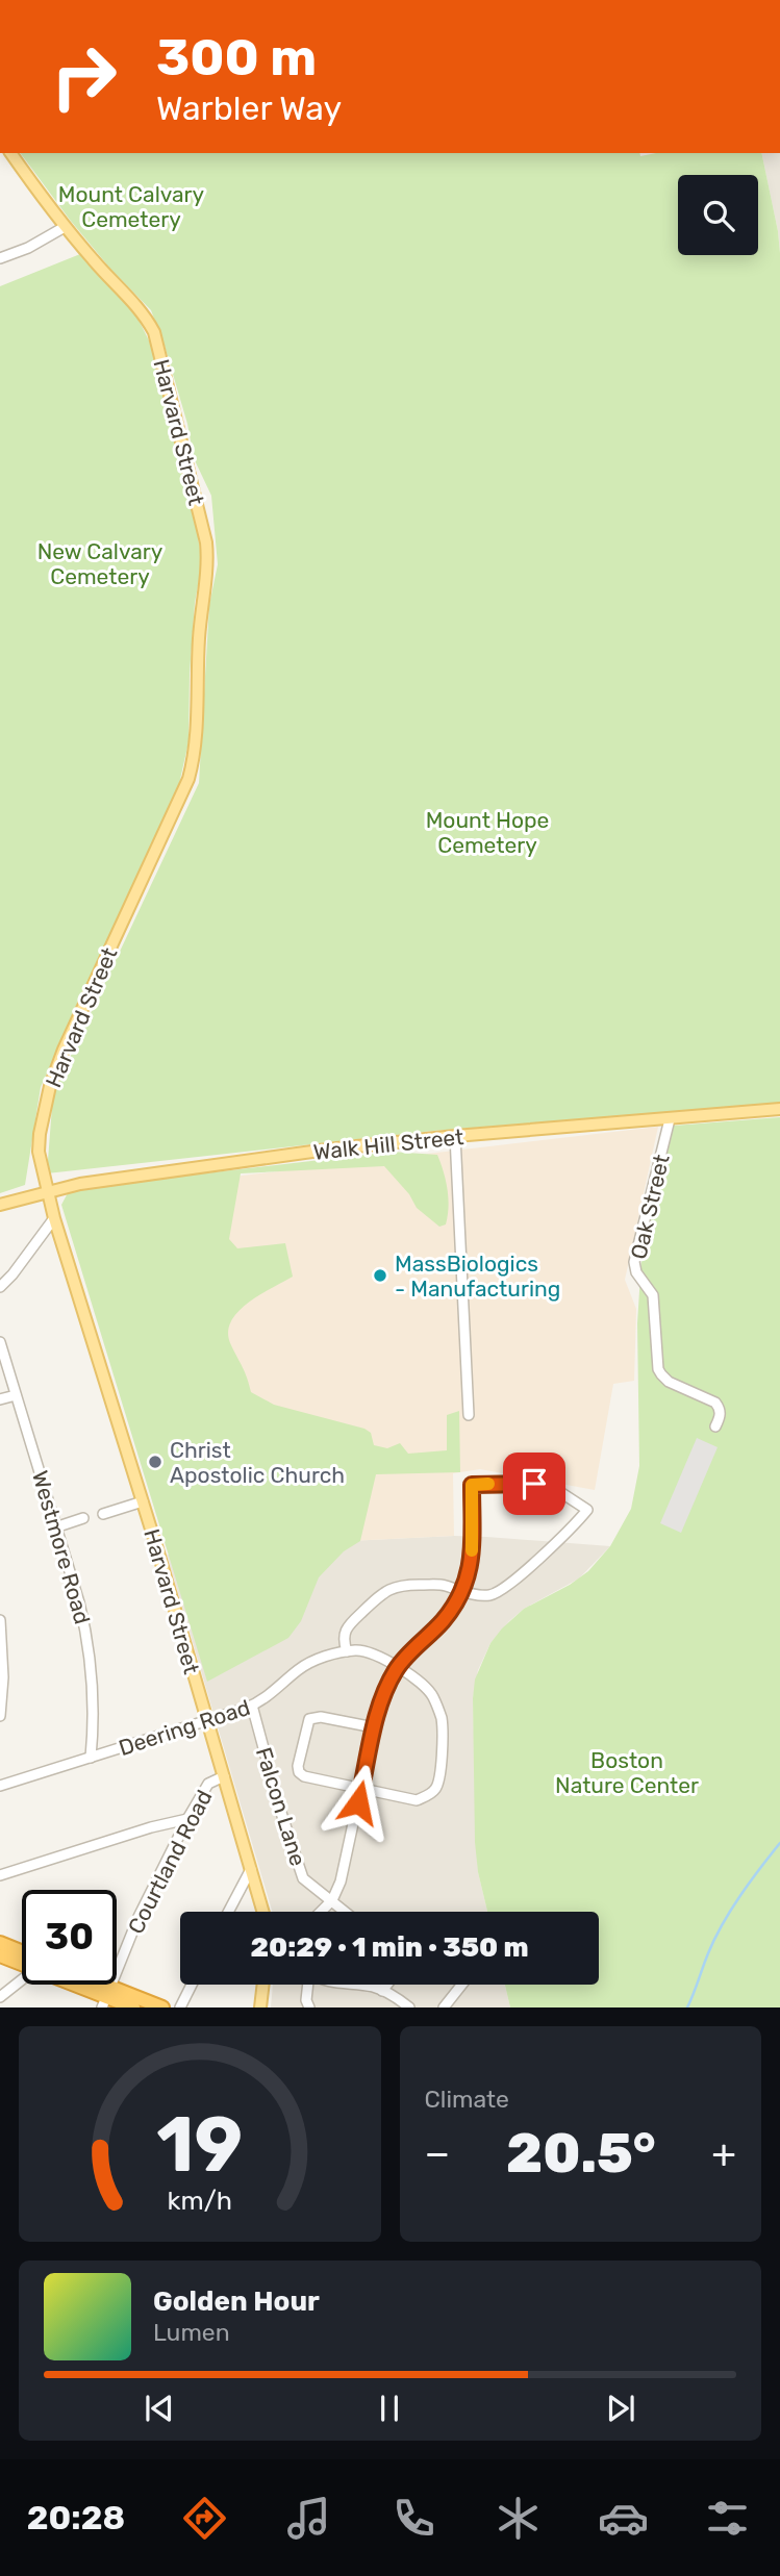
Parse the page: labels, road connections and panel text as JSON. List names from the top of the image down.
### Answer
{
  "streets": {
    "main road": ["Harvard Street", "Walk Hill Street"],
    "street": [
      "Oak Street",
      "Westmore Road",
      "Deering Road",
      "Falcon Lane",
      "Courtland Road"
    ]
  },
  "crossings": [
    ["Harvard Street", "Walk Hill Street"],
    ["Harvard Street", "Deering Road"],
    ["Harvard Street", "Courtland Road"],
    ["Walk Hill Street", "Oak Street"],
    ["Westmore Road", "Deering Road"],
    ["Deering Road", "Falcon Lane"]
  ],
  "parks": [
    "Mount Calvary Cemetery",
    "New Calvary Cemetery",
    "Mount Hope Cemetery",
    "Boston Nature Center"
  ],
  "places": ["MassBiologics - Manufacturing", "Christ Apostolic Church"],
  "page": {
    "turn": ["300 m", "Warbler Way"],
    "limit": "30",
    "trip": "20:29 · 1 min · 350 m",
    "tile": "Climate",
    "heat": ["−", "20.5°", "+"],
    "song": ["Golden Hour", "Lumen"],
    "tabs": "20:28",
    "gauge": ["19", "km/h"]
  }
}
